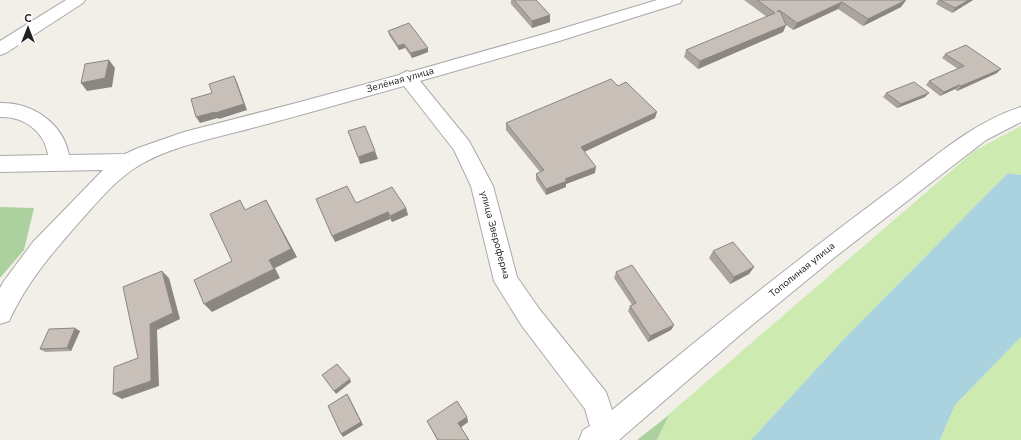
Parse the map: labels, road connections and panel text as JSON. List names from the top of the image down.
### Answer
{
  "streets": {
    "street": ["Зелёная улица", "улица Звероферма", "Тополиная улица"]
  },
  "crossings": [
    ["Зелёная улица", "улица Звероферма"],
    ["улица Звероферма", "Тополиная улица"]
  ],
  "north": "top"
}
